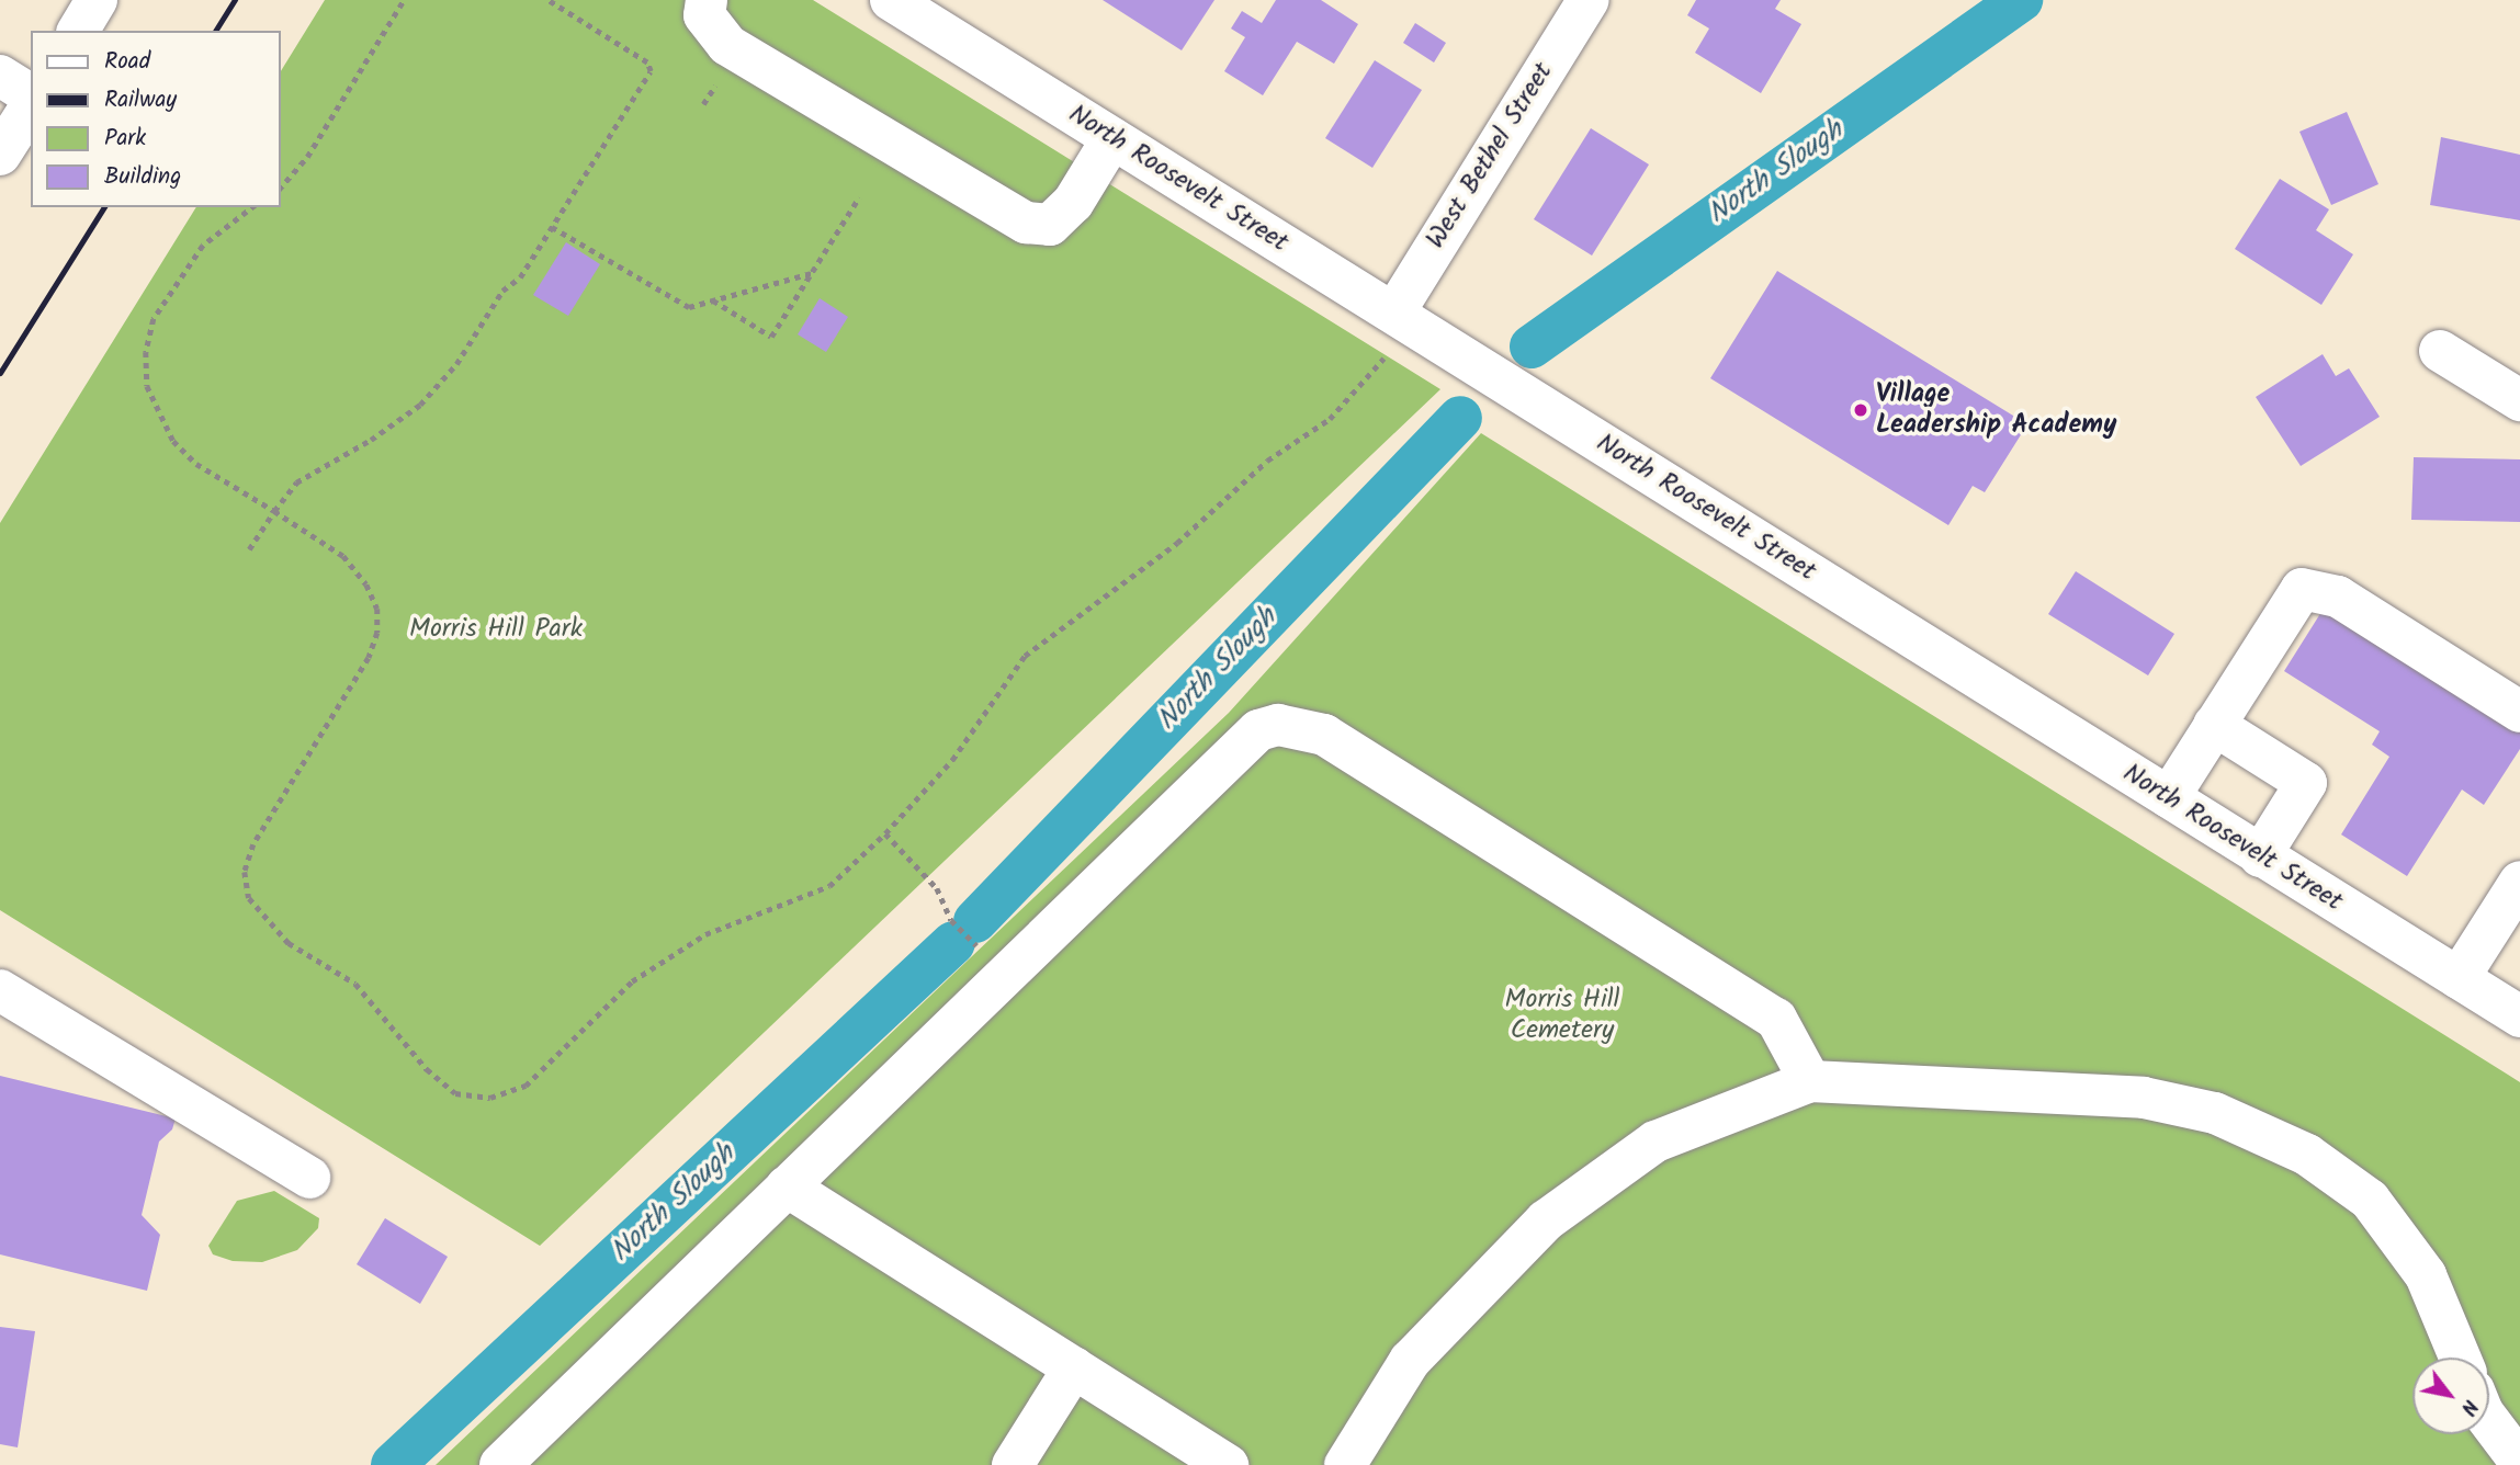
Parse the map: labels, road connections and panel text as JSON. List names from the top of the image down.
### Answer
{
  "streets": {
    "street": ["West Bethel Street", "North Roosevelt Street"]
  },
  "crossings": [
    ["West Bethel Street", "North Roosevelt Street"]
  ],
  "water": ["North Slough"],
  "parks": ["Morris Hill Park", "Morris Hill Cemetery"],
  "places": ["Village Leadership Academy"],
  "legend": [
    "Road",
    "Railway",
    "Park",
    "Building"
  ],
  "north": "bottom right"
}
